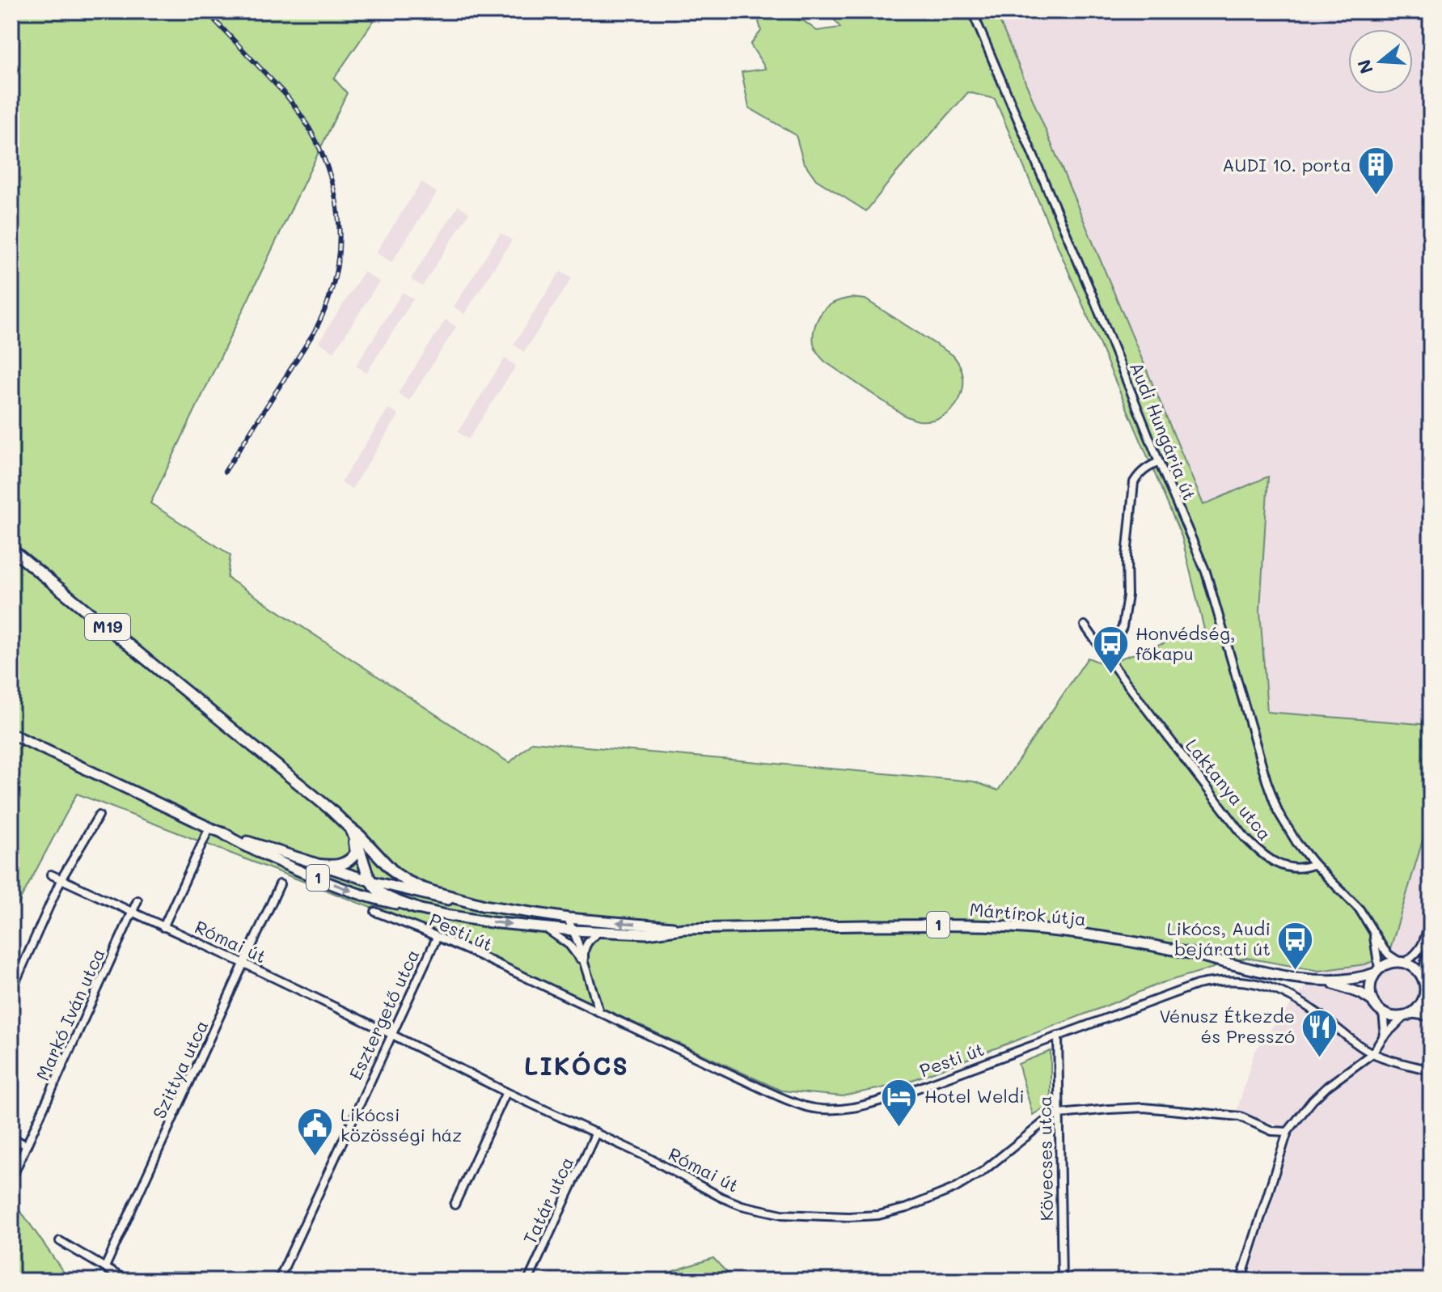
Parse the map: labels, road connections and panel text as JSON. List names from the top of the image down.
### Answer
{
  "streets": {
    "highway": ["M19"],
    "main road": ["1", "Mártírok útja"],
    "street": [
      "Audi Hungária út",
      "Laktanya utca",
      "Pesti út",
      "Római út",
      "Markó Iván utca",
      "Esztergető utca",
      "Szittya utca",
      "Kövecses utca",
      "Tatár utca"
    ]
  },
  "crossings": [
    ["Audi Hungária út", "Laktanya utca"],
    ["1", "Mártírok útja"],
    ["Pesti út", "Esztergető utca"],
    ["Pesti út", "Kövecses utca"],
    ["Római út", "Markó Iván utca"],
    ["Római út", "Esztergető utca"],
    ["Római út", "Szittya utca"],
    ["Római út", "Kövecses utca"],
    ["Római út", "Tatár utca"]
  ],
  "districts": ["LIKÓCS"],
  "places": {
    "building": ["AUDI 10. porta"],
    "bus stop": ["Honvédség, főkapu", "Likócs, Audi bejárati út"],
    "restaurant": ["Vénusz Étkezde és Presszó"],
    "hotel": ["Hotel Weldi"],
    "public building": ["Likócsi közösségi ház"]
  },
  "north": "left"
}
